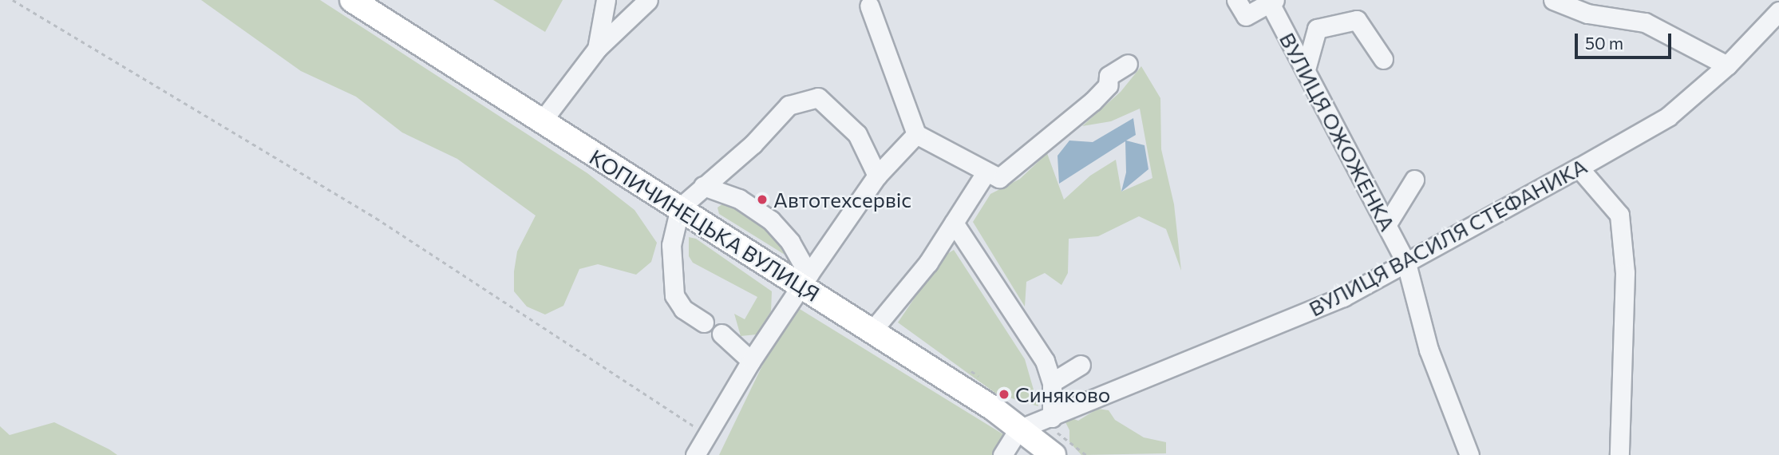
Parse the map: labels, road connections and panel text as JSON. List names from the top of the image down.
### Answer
{
  "streets": {
    "main road": ["КОПИЧИНЕЦЬКА ВУЛИЦЯ"],
    "street": ["ВУЛИЦЯ ОЖОЖЕНКА", "ВУЛИЦЯ ВАСИЛЯ СТЕФАНИКА"]
  },
  "crossings": [
    ["ВУЛИЦЯ ОЖОЖЕНКА", "ВУЛИЦЯ ВАСИЛЯ СТЕФАНИКА"],
    ["КОПИЧИНЕЦЬКА ВУЛИЦЯ", "ВУЛИЦЯ ВАСИЛЯ СТЕФАНИКА"]
  ],
  "places": ["Автотехсервіс", "Синяково"],
  "scale_bar": "50 m"
}
